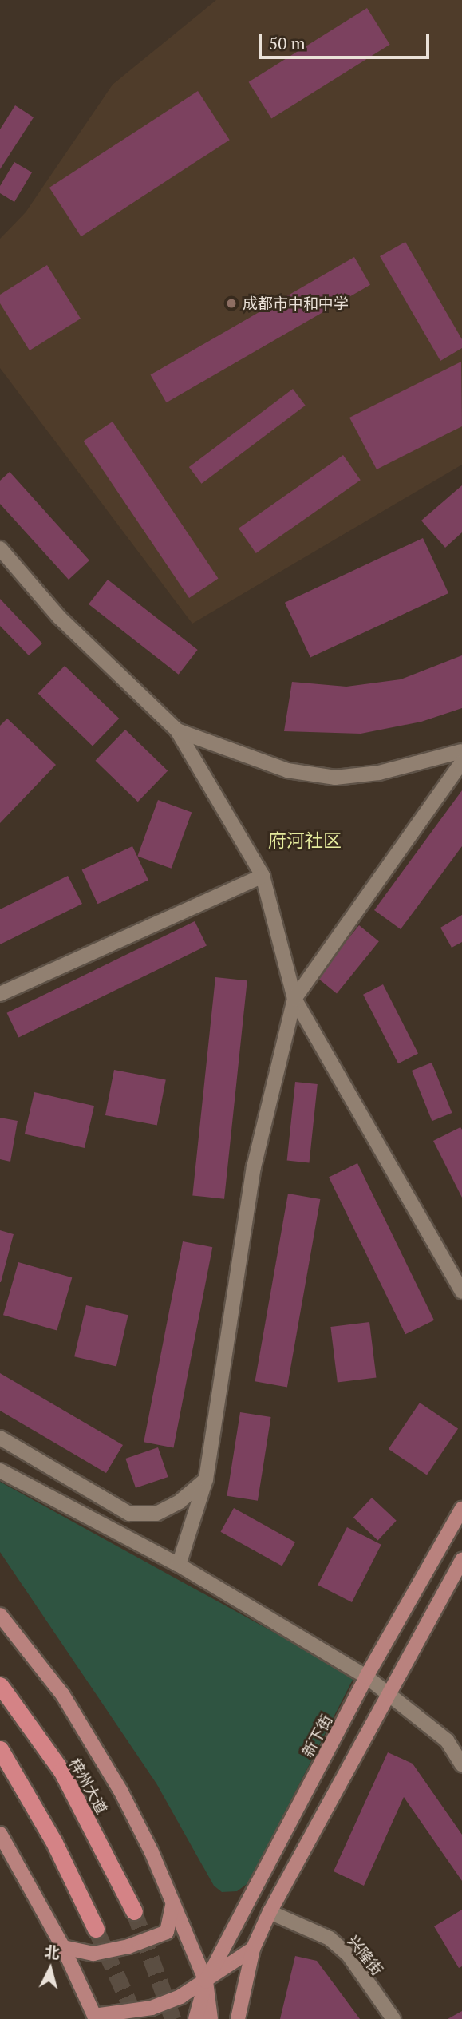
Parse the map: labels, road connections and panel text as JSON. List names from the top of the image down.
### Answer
{
  "streets": {
    "highway": ["梓州大道"],
    "main road": ["新下街"],
    "street": ["兴隆街"]
  },
  "districts": ["府河社区"],
  "places": ["成都市中和中学"],
  "scale_bar": "50 m",
  "north": "top"
}
